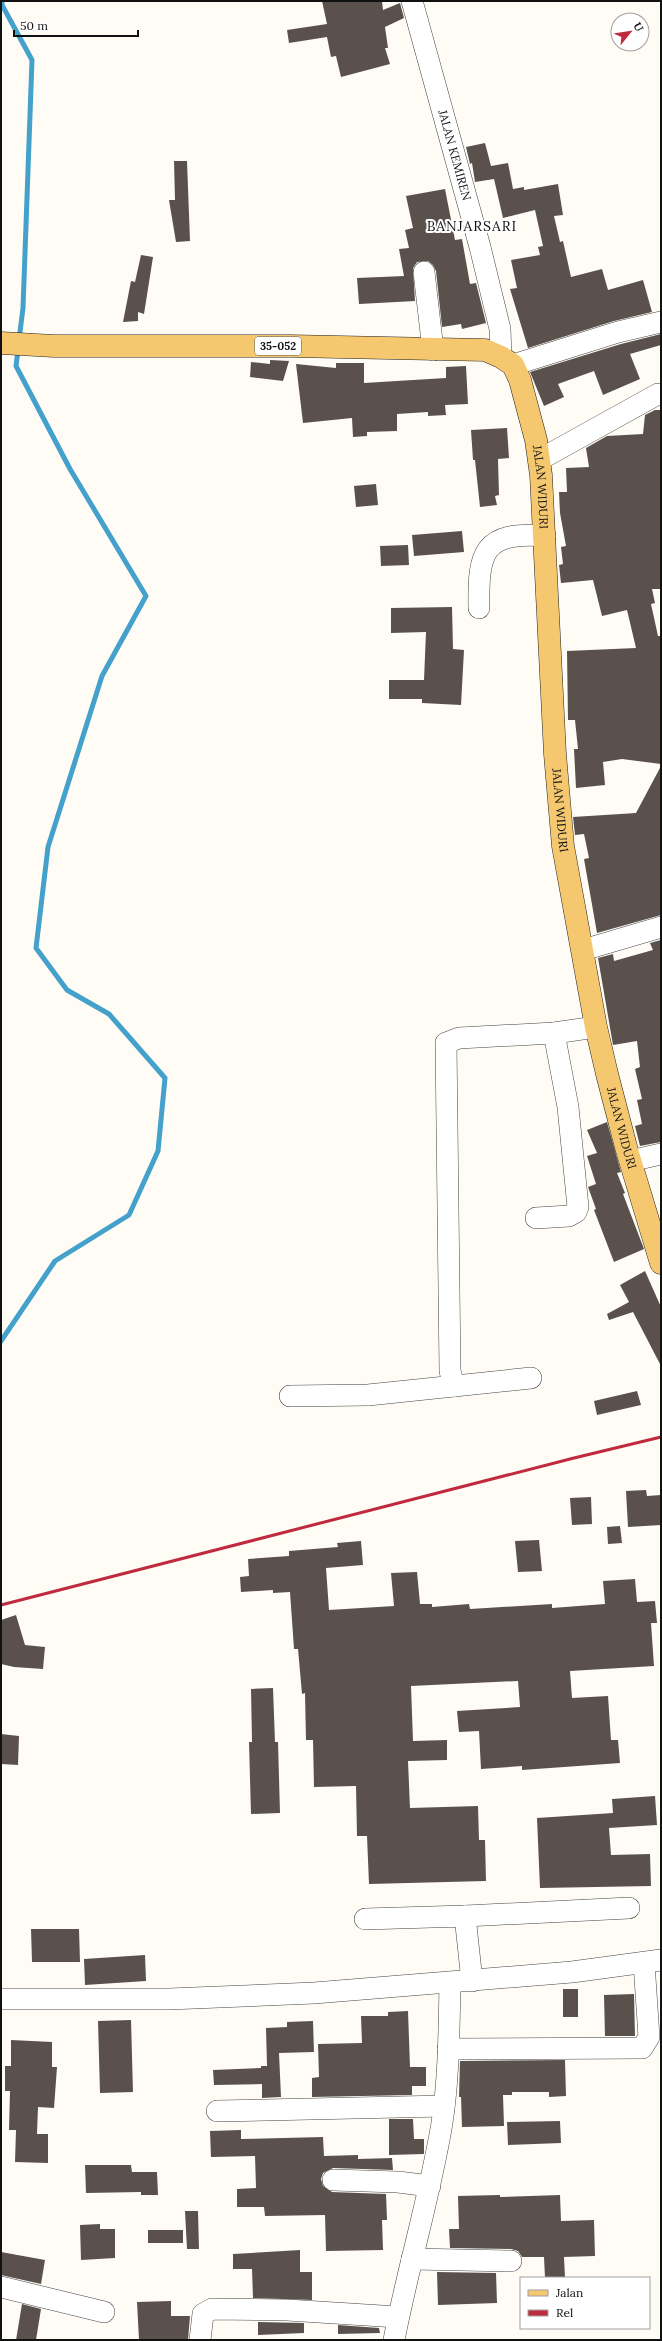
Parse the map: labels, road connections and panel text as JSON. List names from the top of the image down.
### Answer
{
  "streets": {
    "main road": ["35-052", "JALAN WIDURI"],
    "street": ["JALAN KEMIREN"]
  },
  "crossings": [
    ["JALAN KEMIREN", "35-052"],
    ["JALAN KEMIREN", "JALAN WIDURI"],
    ["35-052", "JALAN WIDURI"]
  ],
  "districts": ["BANJARSARI"],
  "legend": ["Jalan", "Rel"],
  "scale_bar": "50 m",
  "north": "top right"
}
